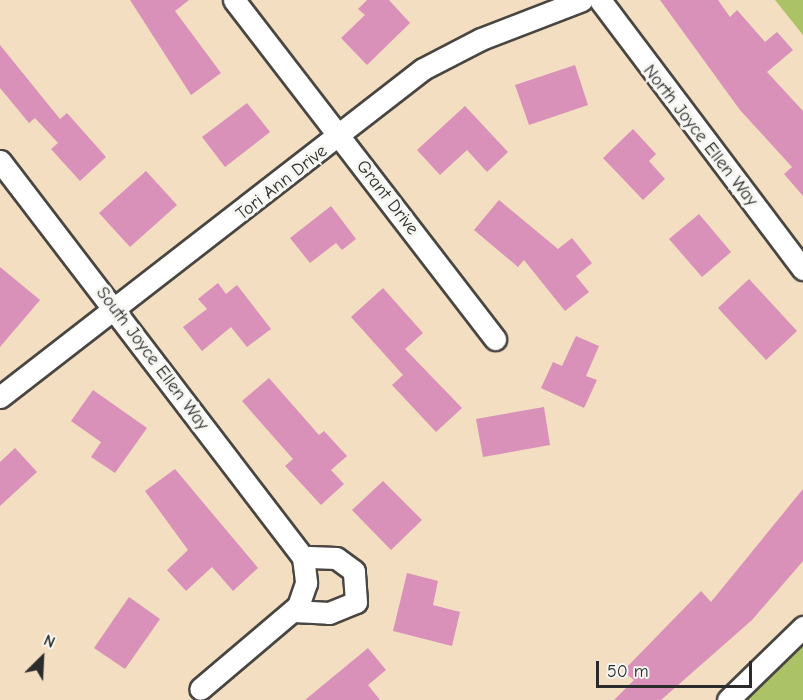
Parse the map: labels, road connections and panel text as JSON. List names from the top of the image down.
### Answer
{
  "streets": {
    "street": [
      "North Joyce Ellen Way",
      "Tori Ann Drive",
      "Grant Drive",
      "South Joyce Ellen Way"
    ]
  },
  "crossings": [
    ["Tori Ann Drive", "Grant Drive"],
    ["Tori Ann Drive", "South Joyce Ellen Way"]
  ],
  "scale_bar": "50 m",
  "north": "top right"
}
